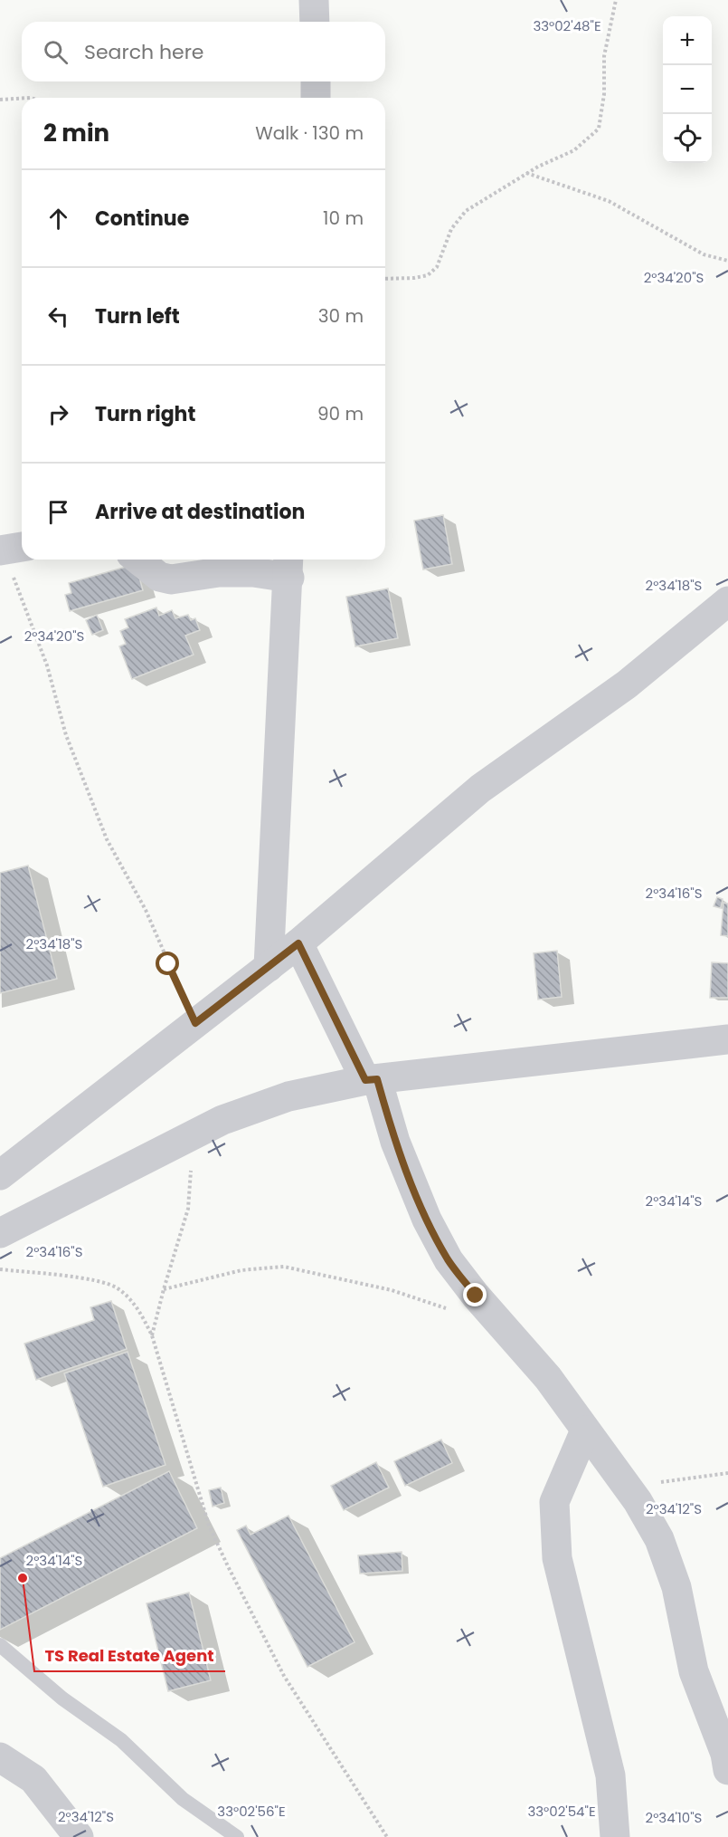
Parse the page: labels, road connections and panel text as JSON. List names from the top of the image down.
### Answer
{
  "places": ["TS Real Estate Agent"],
  "page": {
    "map_buttons": ["+", "−"],
    "search": "Search here",
    "heading": ["2 min", "Walk · 130 m"],
    "list": [
      ["Continue", "10 m"],
      ["Turn left", "30 m"],
      ["Turn right", "90 m"],
      "Arrive at destination"
    ]
  },
  "coordinates": [
    "33°02'48\"E",
    "2°34'20\"S",
    "2°34'18\"S",
    "2°34'16\"S",
    "2°34'14\"S",
    "2°34'12\"S",
    "33°02'56\"E",
    "33°02'54\"E",
    "2°34'10\"S"
  ]
}
